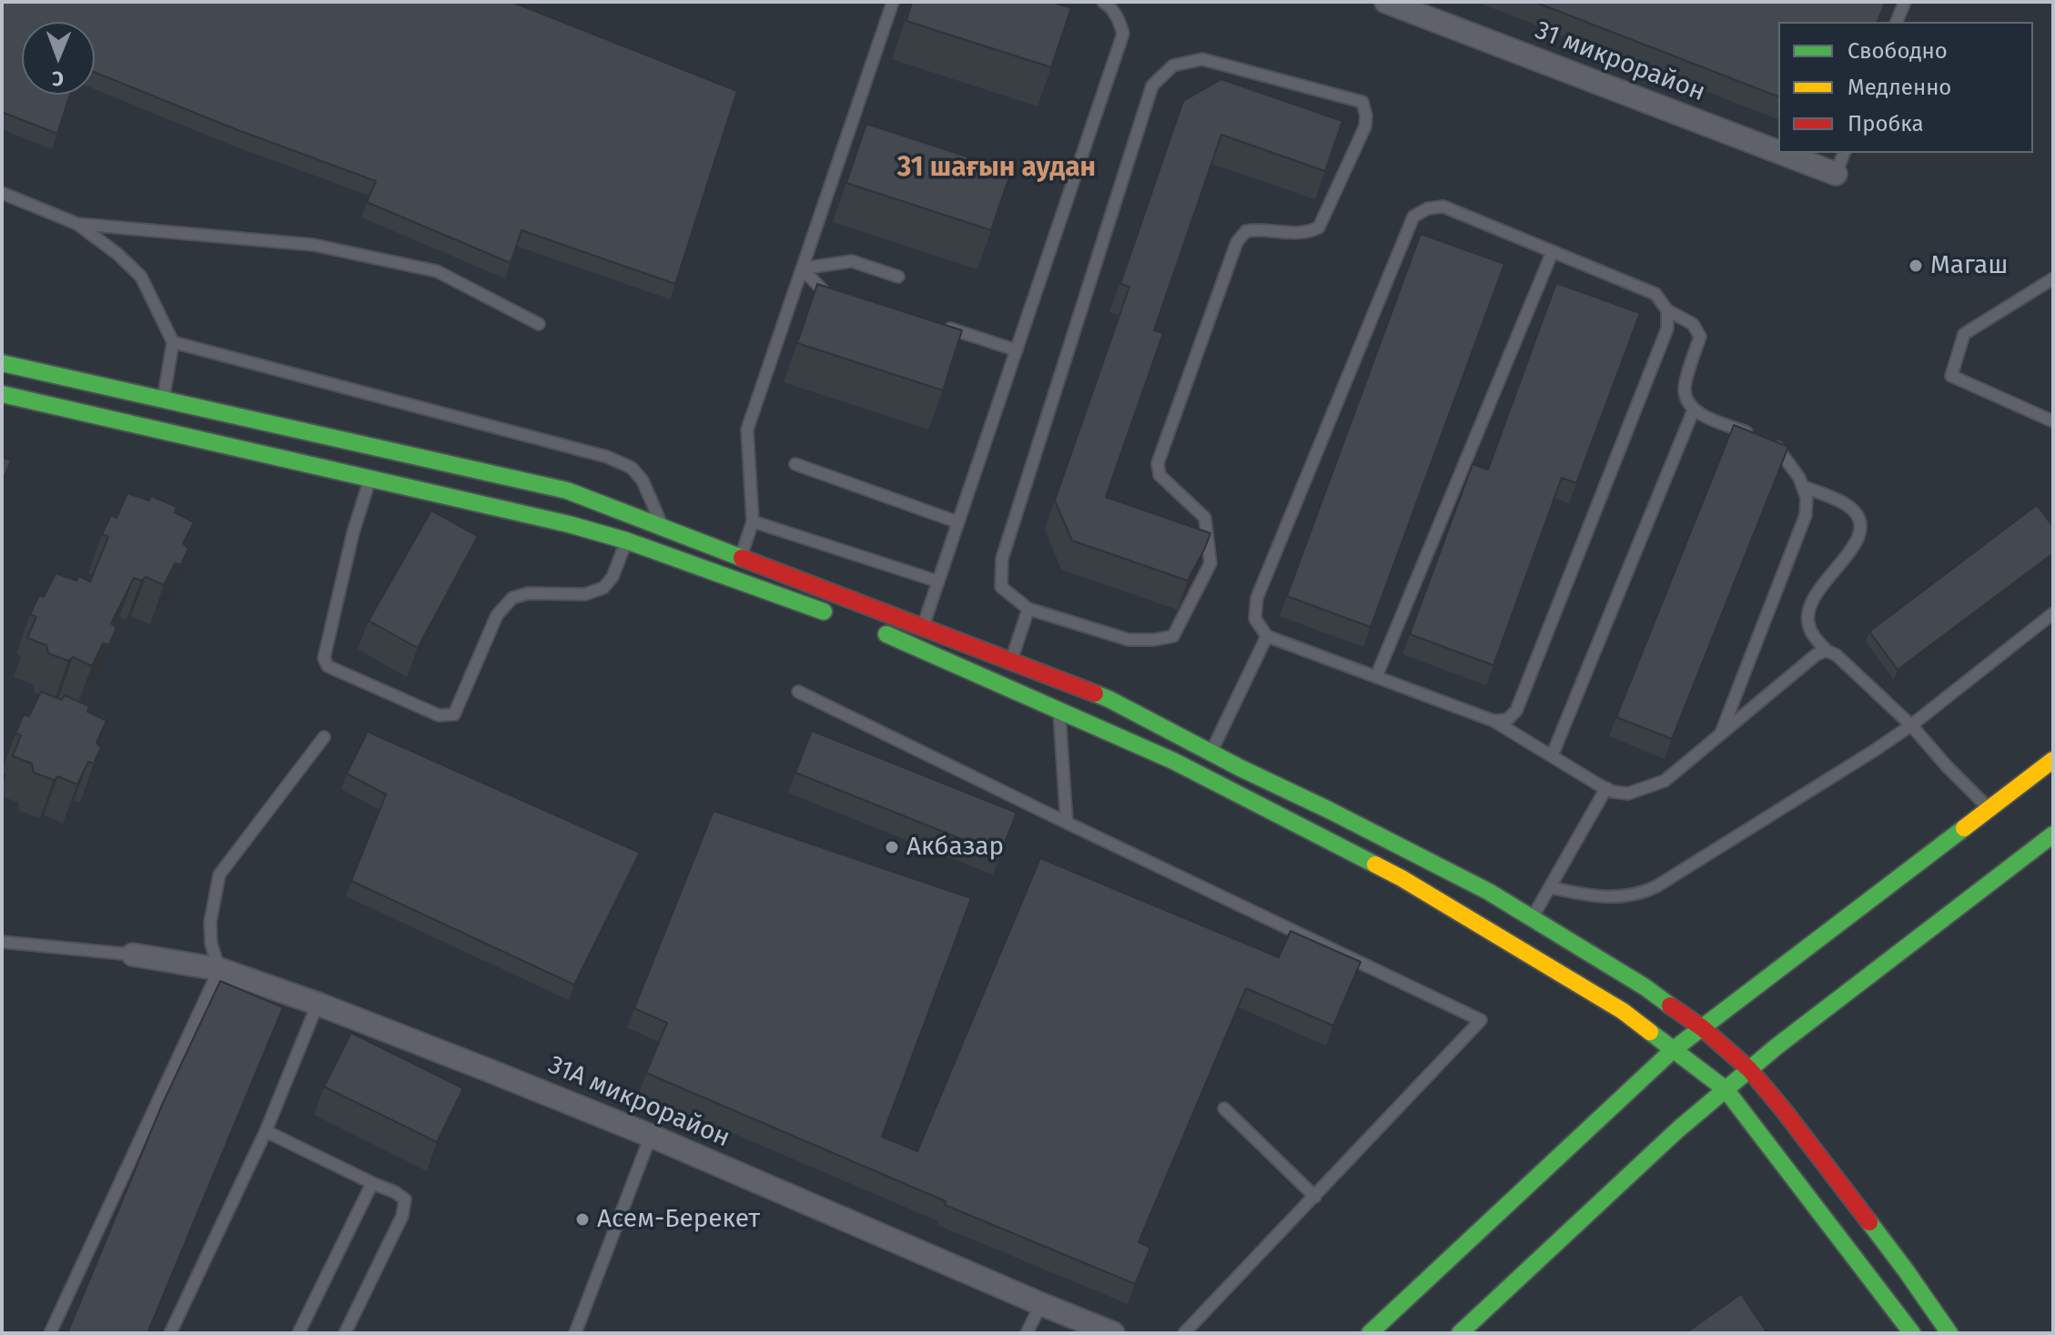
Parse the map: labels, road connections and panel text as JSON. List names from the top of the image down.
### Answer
{
  "streets": {
    "street": ["31 микрорайон", "31А микрорайон"]
  },
  "districts": ["31 шағын аудан"],
  "places": ["Магаш", "Акбазар", "Асем-Берекет"],
  "legend": ["Свободно", "Медленно", "Пробка"],
  "north": "bottom"
}
